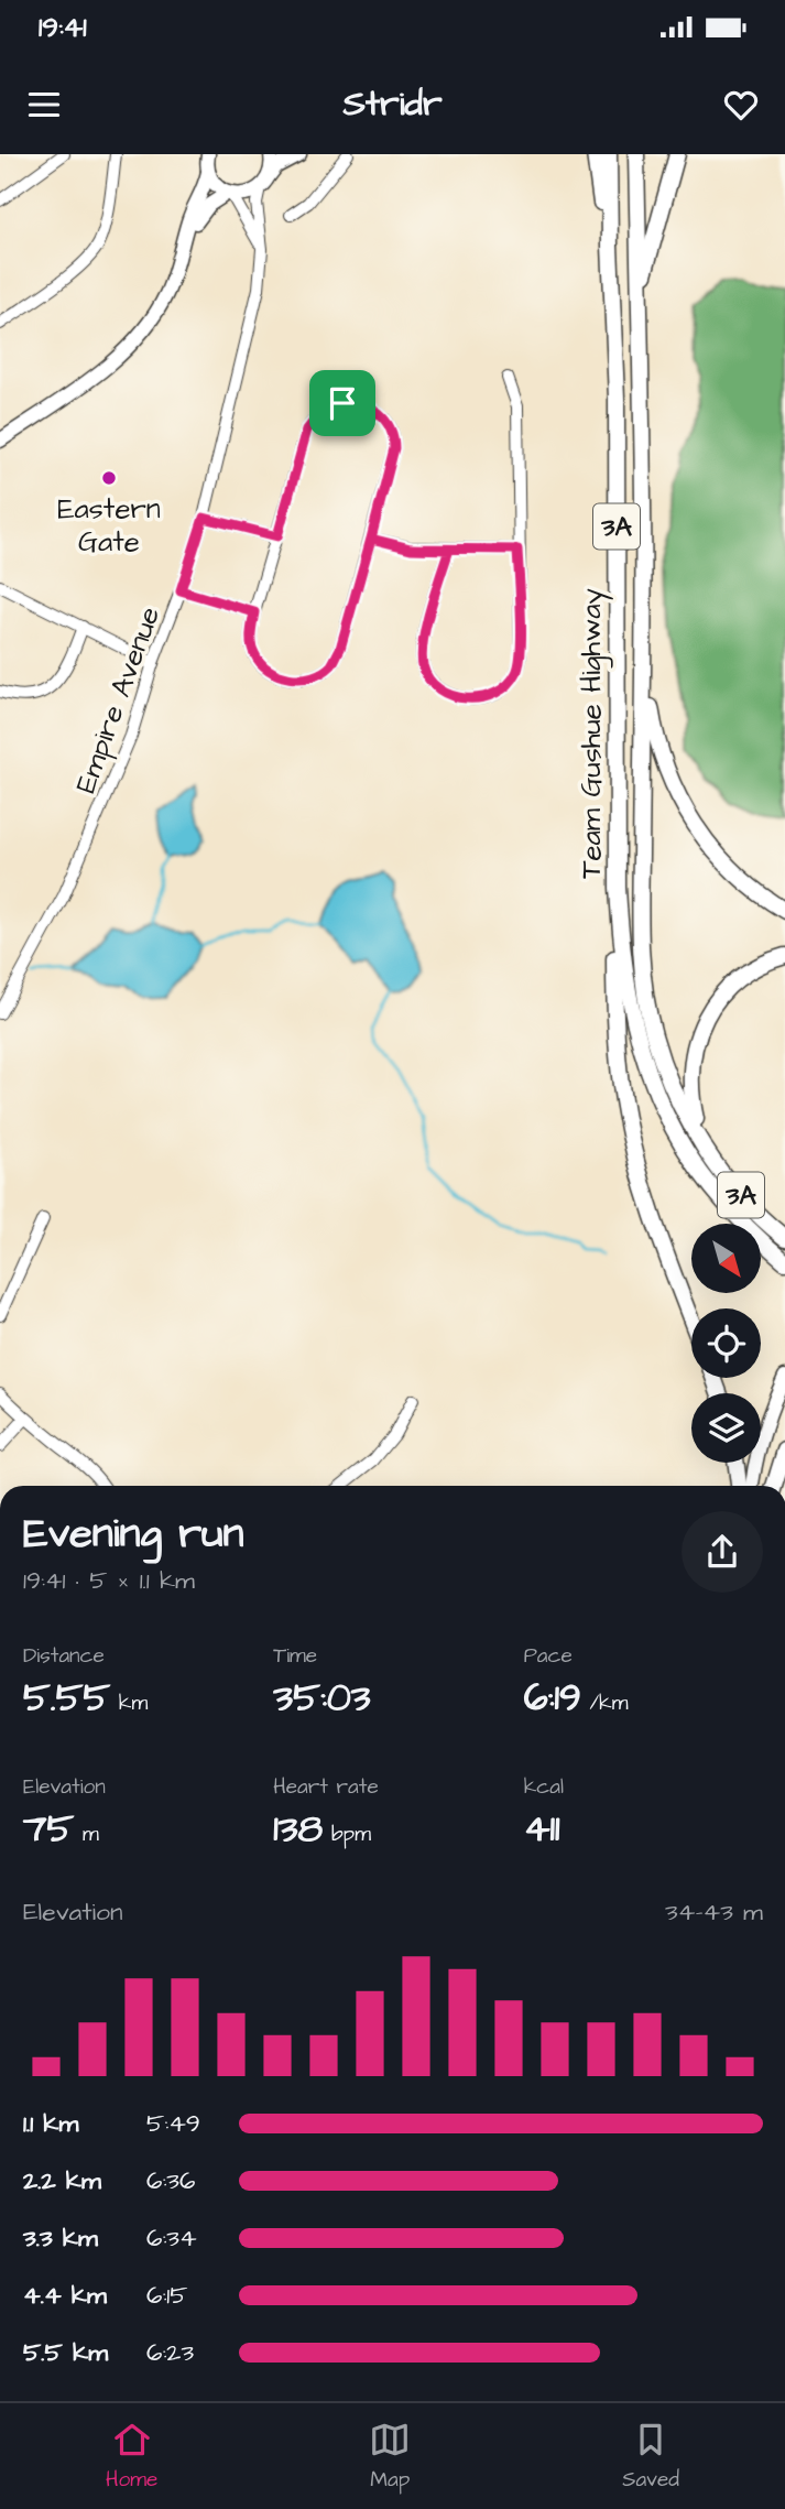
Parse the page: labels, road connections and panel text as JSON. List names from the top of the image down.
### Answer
{
  "streets": {
    "highway": ["3A", "Team Gushue Highway"],
    "street": ["Empire Avenue"]
  },
  "places": ["Eastern Gate"],
  "north": "bottom right",
  "page": {
    "status": "19:41",
    "header": "Stridr",
    "heading": ["Evening run", "19:41 · 5 × 1.1 km"],
    "stats": [
      ["Distance", "5.55 km"],
      ["Time", "35:03"],
      ["Pace", "6:19 /km"],
      ["Elevation", "75 m"],
      ["Heart rate", "138 bpm"],
      ["kcal", "411"]
    ],
    "chart": ["Elevation", "34–43 m"],
    "list": [
      {
        "name": "1.1 km",
        "note": "5:49"
      },
      {
        "name": "2.2 km",
        "note": "6:36"
      },
      {
        "name": "3.3 km",
        "note": "6:34"
      },
      {
        "name": "4.4 km",
        "note": "6:15"
      },
      {
        "name": "5.5 km",
        "note": "6:23"
      }
    ],
    "tabs": ["Home", "Map", "Saved"]
  }
}
